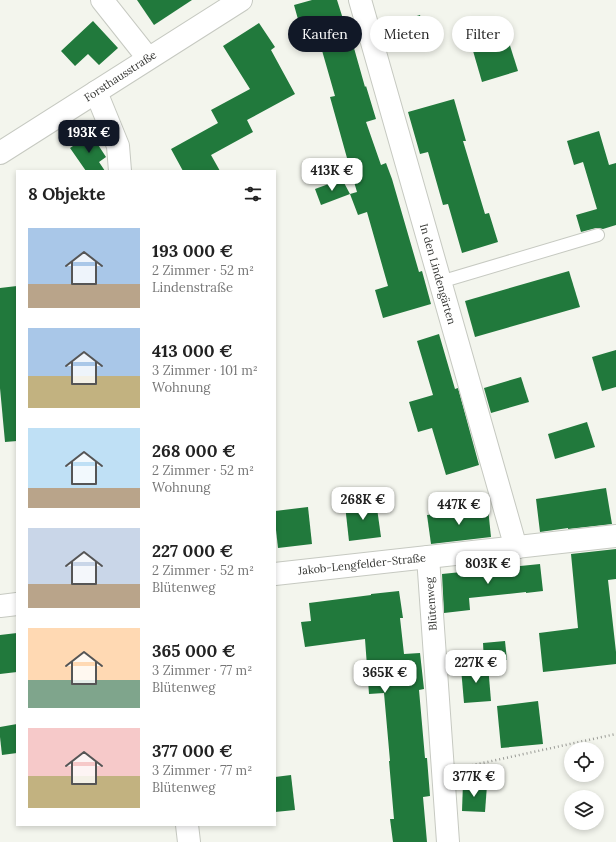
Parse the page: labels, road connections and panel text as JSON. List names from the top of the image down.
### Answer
{
  "streets": {
    "street": [
      "Forsthausstraße",
      "In den Lindengärten",
      "Jakob-Lengfelder-Straße",
      "Blütenweg"
    ]
  },
  "crossings": [
    ["In den Lindengärten", "Jakob-Lengfelder-Straße"],
    ["Jakob-Lengfelder-Straße", "Blütenweg"]
  ],
  "page": {
    "chip": ["Kaufen", "Mieten", "Filter"],
    "price": [
      "193K €",
      "413K €",
      "268K €",
      "447K €",
      "803K €",
      "227K €",
      "365K €",
      "377K €"
    ],
    "heading": "8 Objekte",
    "list": [
      {
        "name": "193 000 €",
        "note": "2 Zimmer · 52 m² · Lindenstraße"
      },
      {
        "name": "413 000 €",
        "note": "3 Zimmer · 101 m² · Wohnung"
      },
      {
        "name": "268 000 €",
        "note": "2 Zimmer · 52 m² · Wohnung"
      },
      {
        "name": "227 000 €",
        "note": "2 Zimmer · 52 m² · Blütenweg"
      },
      {
        "name": "365 000 €",
        "note": "3 Zimmer · 77 m² · Blütenweg"
      },
      {
        "name": "377 000 €",
        "note": "3 Zimmer · 77 m² · Blütenweg"
      }
    ]
  }
}
